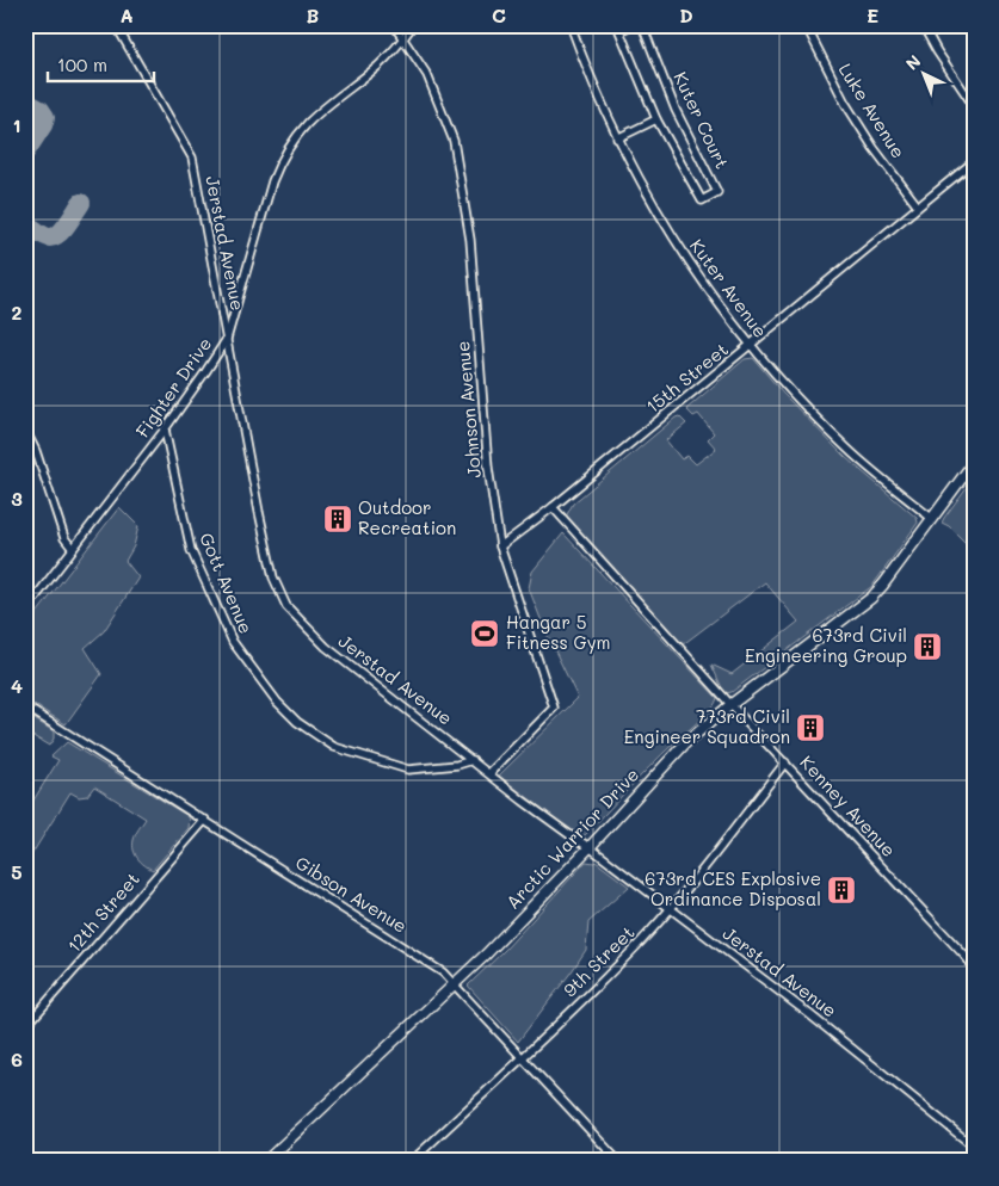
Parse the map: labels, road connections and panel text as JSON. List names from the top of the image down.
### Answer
{
  "streets": {
    "main road": ["Arctic Warrior Drive"],
    "street": [
      "Luke Avenue",
      "Kuter Court",
      "Jerstad Avenue",
      "Kuter Avenue",
      "15th Street",
      "Fighter Drive",
      "Johnson Avenue",
      "Gott Avenue",
      "Kenney Avenue",
      "Gibson Avenue",
      "12th Street",
      "9th Street"
    ]
  },
  "crossings": [
    ["Luke Avenue", "15th Street"],
    ["Jerstad Avenue", "Fighter Drive"],
    ["Jerstad Avenue", "Johnson Avenue"],
    ["Jerstad Avenue", "Gott Avenue"],
    ["Jerstad Avenue", "Arctic Warrior Drive"],
    ["Jerstad Avenue", "9th Street"],
    ["Kuter Avenue", "15th Street"],
    ["Kuter Avenue", "Arctic Warrior Drive"],
    ["15th Street", "Johnson Avenue"],
    ["15th Street", "Kenney Avenue"],
    ["Fighter Drive", "Johnson Avenue"],
    ["Fighter Drive", "Gott Avenue"],
    ["Kenney Avenue", "Arctic Warrior Drive"],
    ["Kenney Avenue", "9th Street"],
    ["Arctic Warrior Drive", "Gibson Avenue"],
    ["Gibson Avenue", "12th Street"],
    ["Gibson Avenue", "9th Street"]
  ],
  "places": {
    "building": [
      "Outdoor Recreation",
      "673rd Civil Engineering Group",
      "773rd Civil Engineer Squadron",
      "673rd CES Explosive Ordinance Disposal"
    ],
    "sports": ["Hangar 5 Fitness Gym"]
  },
  "scale_bar": "100 m",
  "north": "top left",
  "grid": {
    "columns": [
      "A",
      "B",
      "C",
      "D",
      "E"
    ],
    "rows": [
      "1",
      "2",
      "3",
      "4",
      "5",
      "6"
    ]
  }
}
